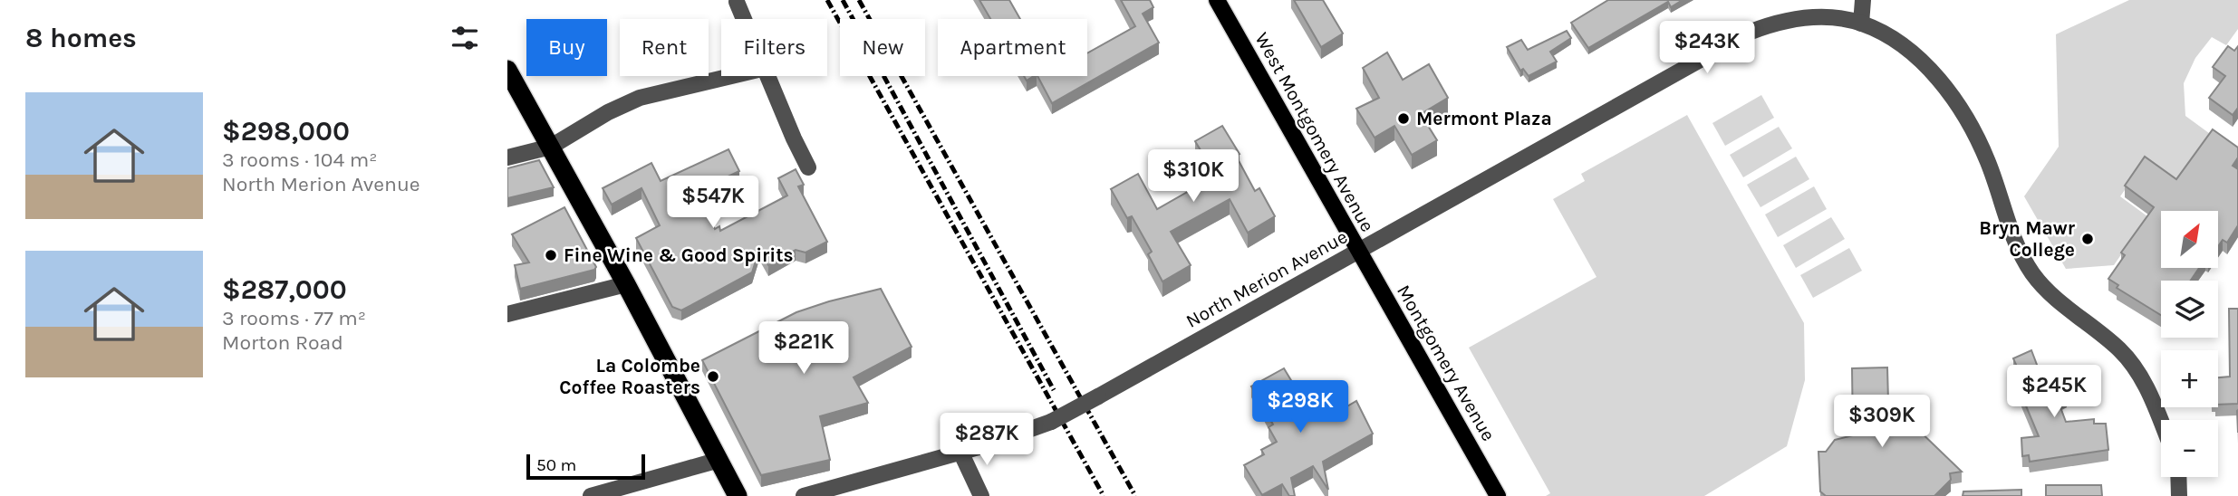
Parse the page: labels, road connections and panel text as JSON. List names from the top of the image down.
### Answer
{
  "streets": {
    "main road": ["West Montgomery Avenue", "Montgomery Avenue"],
    "street": ["North Merion Avenue"]
  },
  "crossings": [
    ["West Montgomery Avenue", "North Merion Avenue"],
    ["West Montgomery Avenue", "Montgomery Avenue"],
    ["North Merion Avenue", "Montgomery Avenue"]
  ],
  "places": [
    "Mermont Plaza",
    "Bryn Mawr College",
    "Fine Wine & Good Spirits",
    "La Colombe Coffee Roasters"
  ],
  "scale_bar": "50 m",
  "north": "top right",
  "page": {
    "heading": "8 homes",
    "chip": [
      "Buy",
      "Rent",
      "Filters",
      "New",
      "Apartment"
    ],
    "price": [
      "$243K",
      "$310K",
      "$547K",
      "$221K",
      "$245K",
      "$298K",
      "$309K",
      "$287K"
    ],
    "list": [
      {
        "name": "$298,000",
        "note": "3 rooms · 104 m² · North Merion Avenue"
      },
      {
        "name": "$287,000",
        "note": "3 rooms · 77 m² · Morton Road"
      }
    ],
    "map_buttons": ["+", "−"],
    "scale": "50 m"
  }
}
